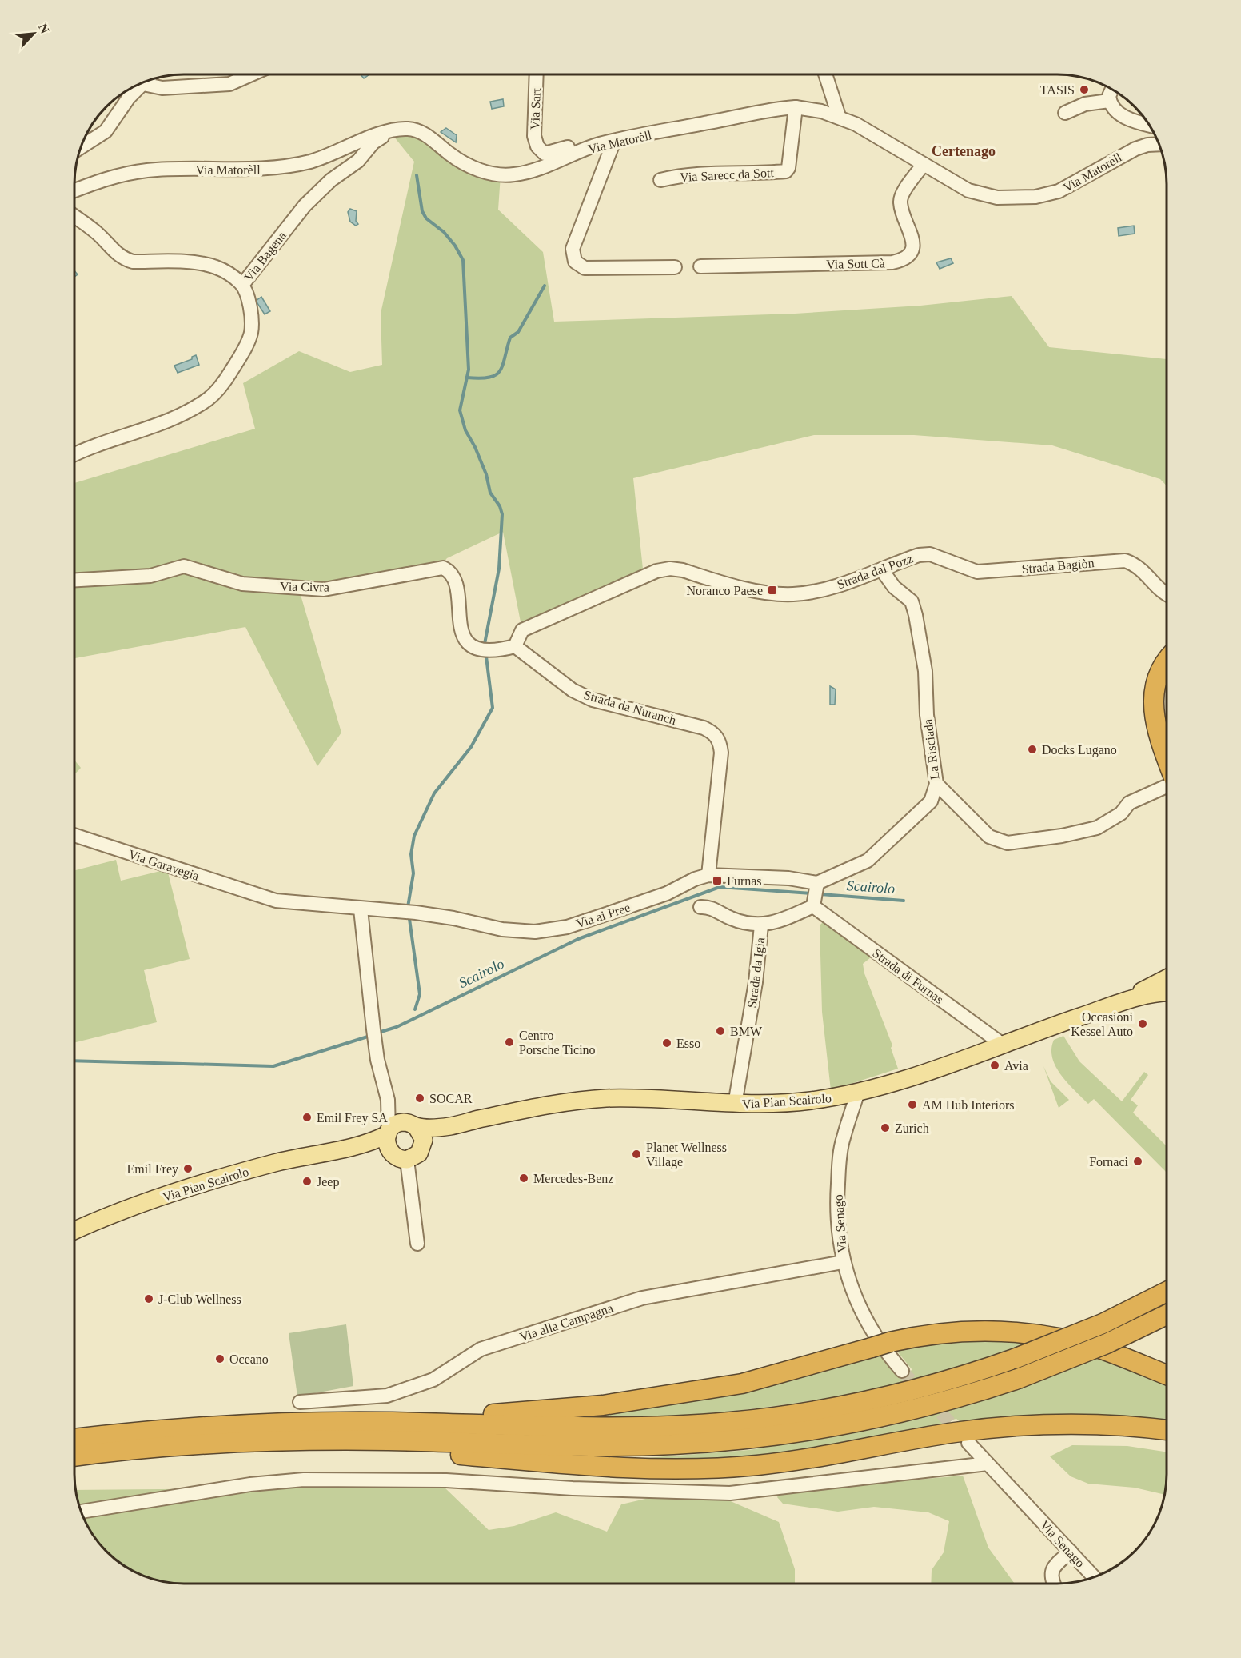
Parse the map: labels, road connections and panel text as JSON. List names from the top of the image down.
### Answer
{
  "streets": {
    "main road": ["Via Pian Scairolo"],
    "street": [
      "Via Sart",
      "Via Matorèll",
      "Via Sarecc da Sott",
      "Via Bagena",
      "Via Sott Cà",
      "Strada Bagiòn",
      "Strada dal Pozz",
      "Via Civra",
      "Strada da Nuranch",
      "La Risciada",
      "Via Garavegia",
      "Via ai Pree",
      "Strada da Igia",
      "Strada di Furnas",
      "Via Senago",
      "Via alla Campagna"
    ]
  },
  "crossings": [
    ["Via Sart", "Via Matorèll"],
    ["Via Matorèll", "Via Sarecc da Sott"],
    ["Via Matorèll", "Via Bagena"],
    ["Via Matorèll", "Via Sott Cà"],
    ["Strada Bagiòn", "Strada dal Pozz"],
    ["Strada dal Pozz", "Via Civra"],
    ["Strada dal Pozz", "Strada da Nuranch"],
    ["Strada dal Pozz", "La Risciada"],
    ["Via Civra", "Strada da Nuranch"],
    ["Strada da Nuranch", "Via ai Pree"],
    ["La Risciada", "Via ai Pree"],
    ["Via Garavegia", "Via ai Pree"],
    ["Strada da Igia", "Strada di Furnas"],
    ["Strada da Igia", "Via Pian Scairolo"],
    ["Strada di Furnas", "Via Pian Scairolo"],
    ["Via Pian Scairolo", "Via Senago"],
    ["Via Senago", "Via alla Campagna"]
  ],
  "districts": ["Certenago"],
  "water": ["Scairolo"],
  "places": {
    "other": [
      "TASIS",
      "Docks Lugano",
      "Occasioni Kessel Auto",
      "BMW",
      "Centro Porsche Ticino",
      "Esso",
      "Avia",
      "SOCAR",
      "AM Hub Interiors",
      "Emil Frey SA",
      "Zurich",
      "Planet Wellness Village",
      "Fornaci",
      "Emil Frey",
      "Mercedes-Benz",
      "Jeep",
      "J-Club Wellness",
      "Oceano"
    ],
    "transit": ["Noranco Paese", "Furnas"]
  },
  "north": "top right"
}
